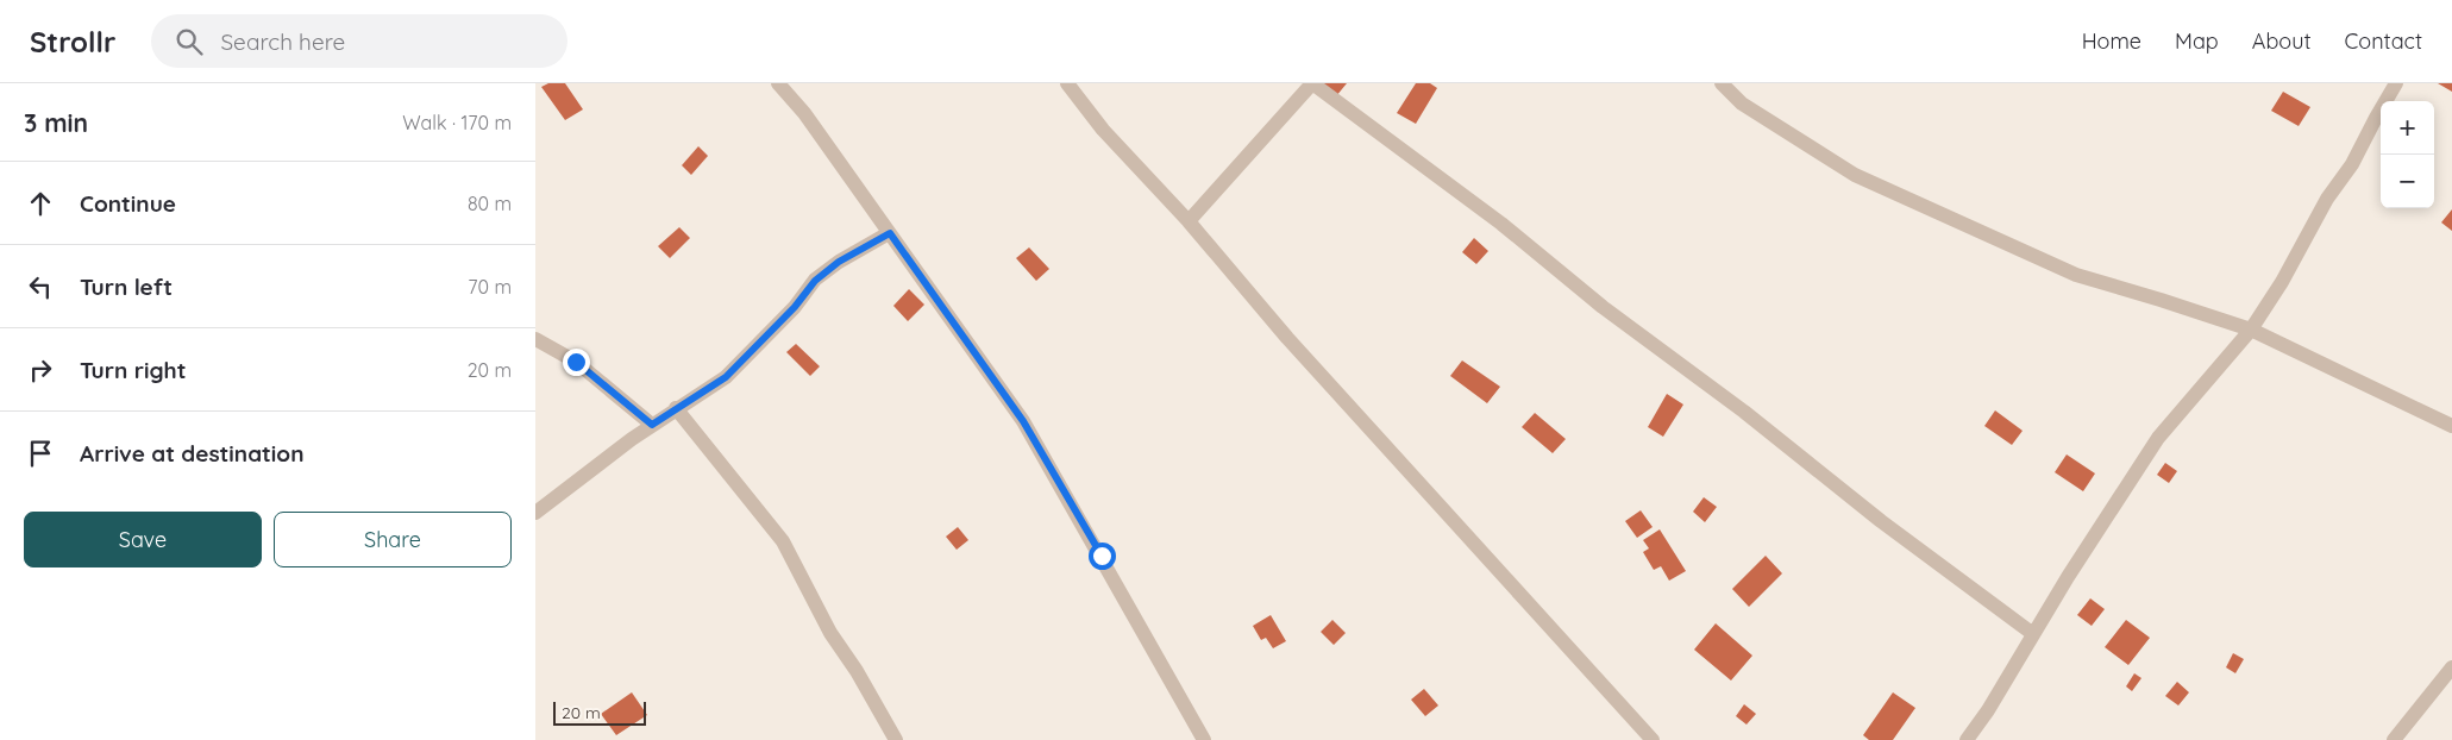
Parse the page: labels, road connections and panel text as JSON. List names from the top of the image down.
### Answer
{
  "scale_bar": "20 m",
  "page": {
    "header": "Strollr",
    "search": "Search here",
    "nav": [
      "Home",
      "Map",
      "About",
      "Contact"
    ],
    "heading": ["3 min", "Walk · 170 m"],
    "map_buttons": ["+", "−"],
    "list": [
      ["Continue", "80 m"],
      ["Turn left", "70 m"],
      ["Turn right", "20 m"],
      "Arrive at destination"
    ],
    "buttons": ["Save", "Share"],
    "scale": "20 m"
  }
}
